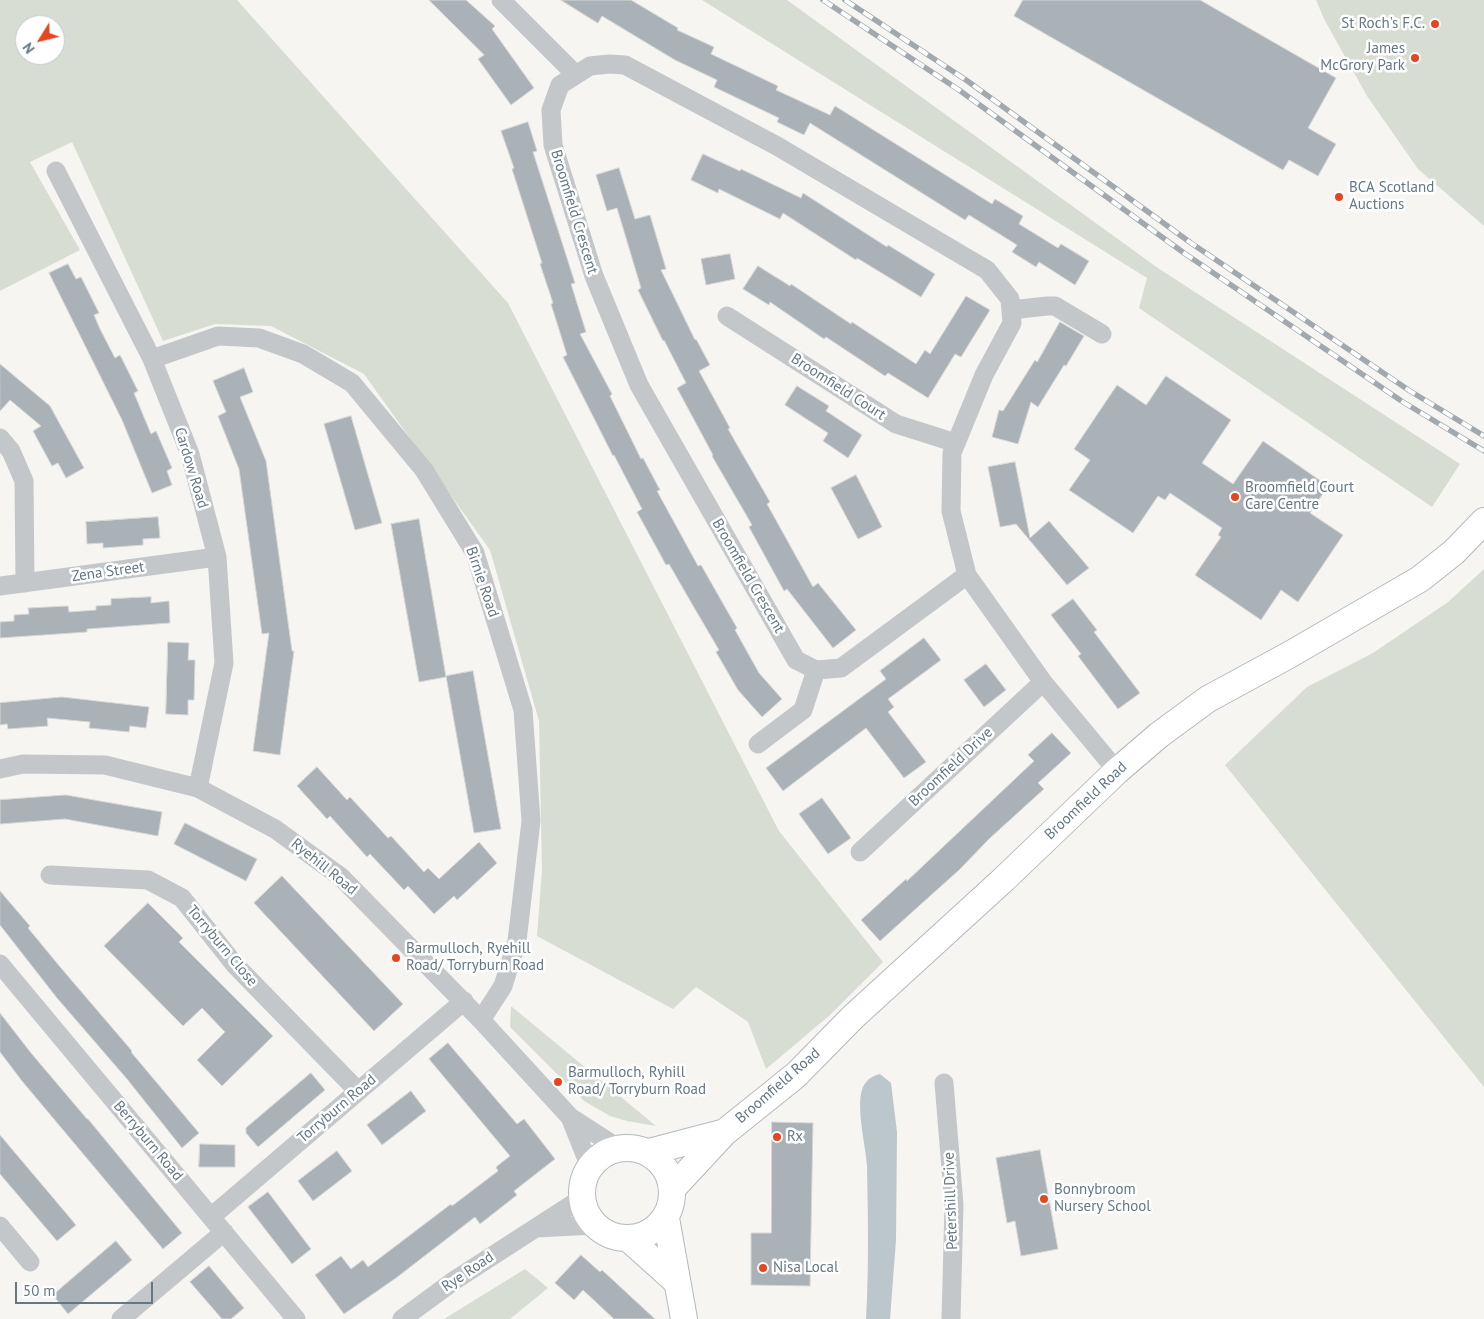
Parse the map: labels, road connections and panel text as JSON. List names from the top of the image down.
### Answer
{
  "streets": {
    "street": [
      "Broomfield Crescent",
      "Broomfield Court",
      "Cardow Road",
      "Zena Street",
      "Birnie Road",
      "Broomfield Drive",
      "Broomfield Road",
      "Ryehill Road",
      "Torryburn Close",
      "Torryburn Road",
      "Berryburn Road",
      "Petershill Drive",
      "Rye Road"
    ]
  },
  "crossings": [
    ["Cardow Road", "Zena Street"],
    ["Cardow Road", "Birnie Road"],
    ["Cardow Road", "Ryehill Road"],
    ["Birnie Road", "Ryehill Road"],
    ["Broomfield Road", "Ryehill Road"],
    ["Broomfield Road", "Rye Road"],
    ["Ryehill Road", "Torryburn Road"],
    ["Ryehill Road", "Rye Road"],
    ["Torryburn Close", "Torryburn Road"],
    ["Torryburn Road", "Berryburn Road"]
  ],
  "places": [
    "St Roch's F.C.",
    "James McGrory Park",
    "BCA Scotland Auctions",
    "Broomfield Court Care Centre",
    "Barmulloch, Ryehill Road/ Torryburn Road",
    "Barmulloch, Ryhill Road/ Torryburn Road",
    "Rx",
    "Bonnybroom Nursery School",
    "Nisa Local"
  ],
  "scale_bar": "50 m",
  "north": "bottom left"
}
